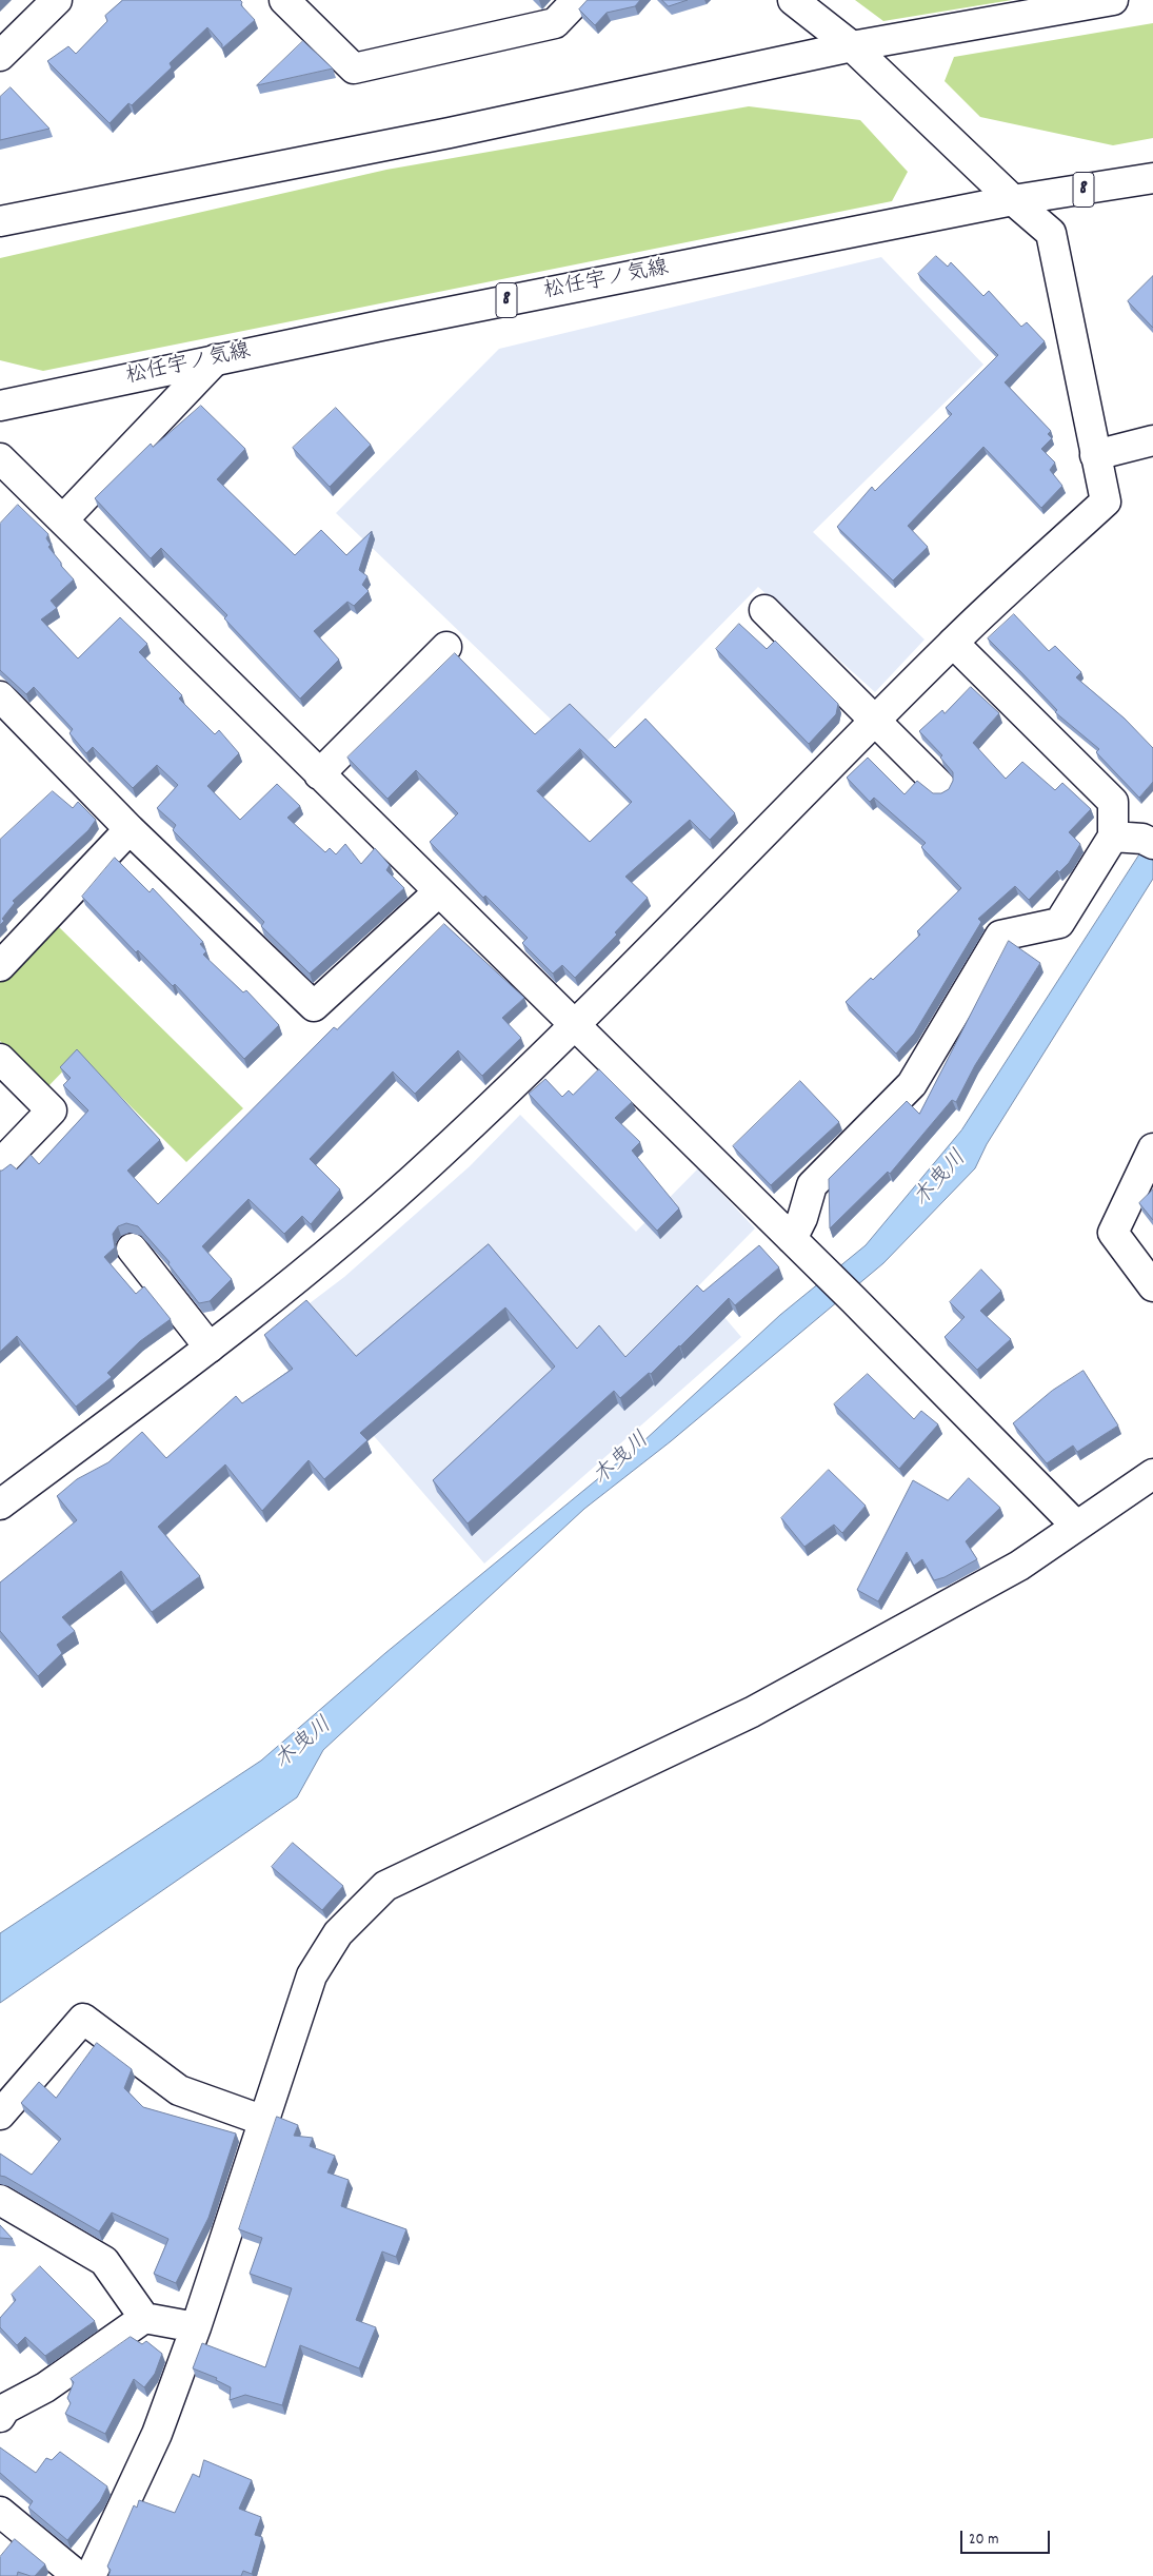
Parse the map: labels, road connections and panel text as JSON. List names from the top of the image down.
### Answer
{
  "streets": {
    "street": ["8", "松任宇ノ気線"]
  },
  "water": ["木曳川"],
  "scale_bar": "20 m"
}
